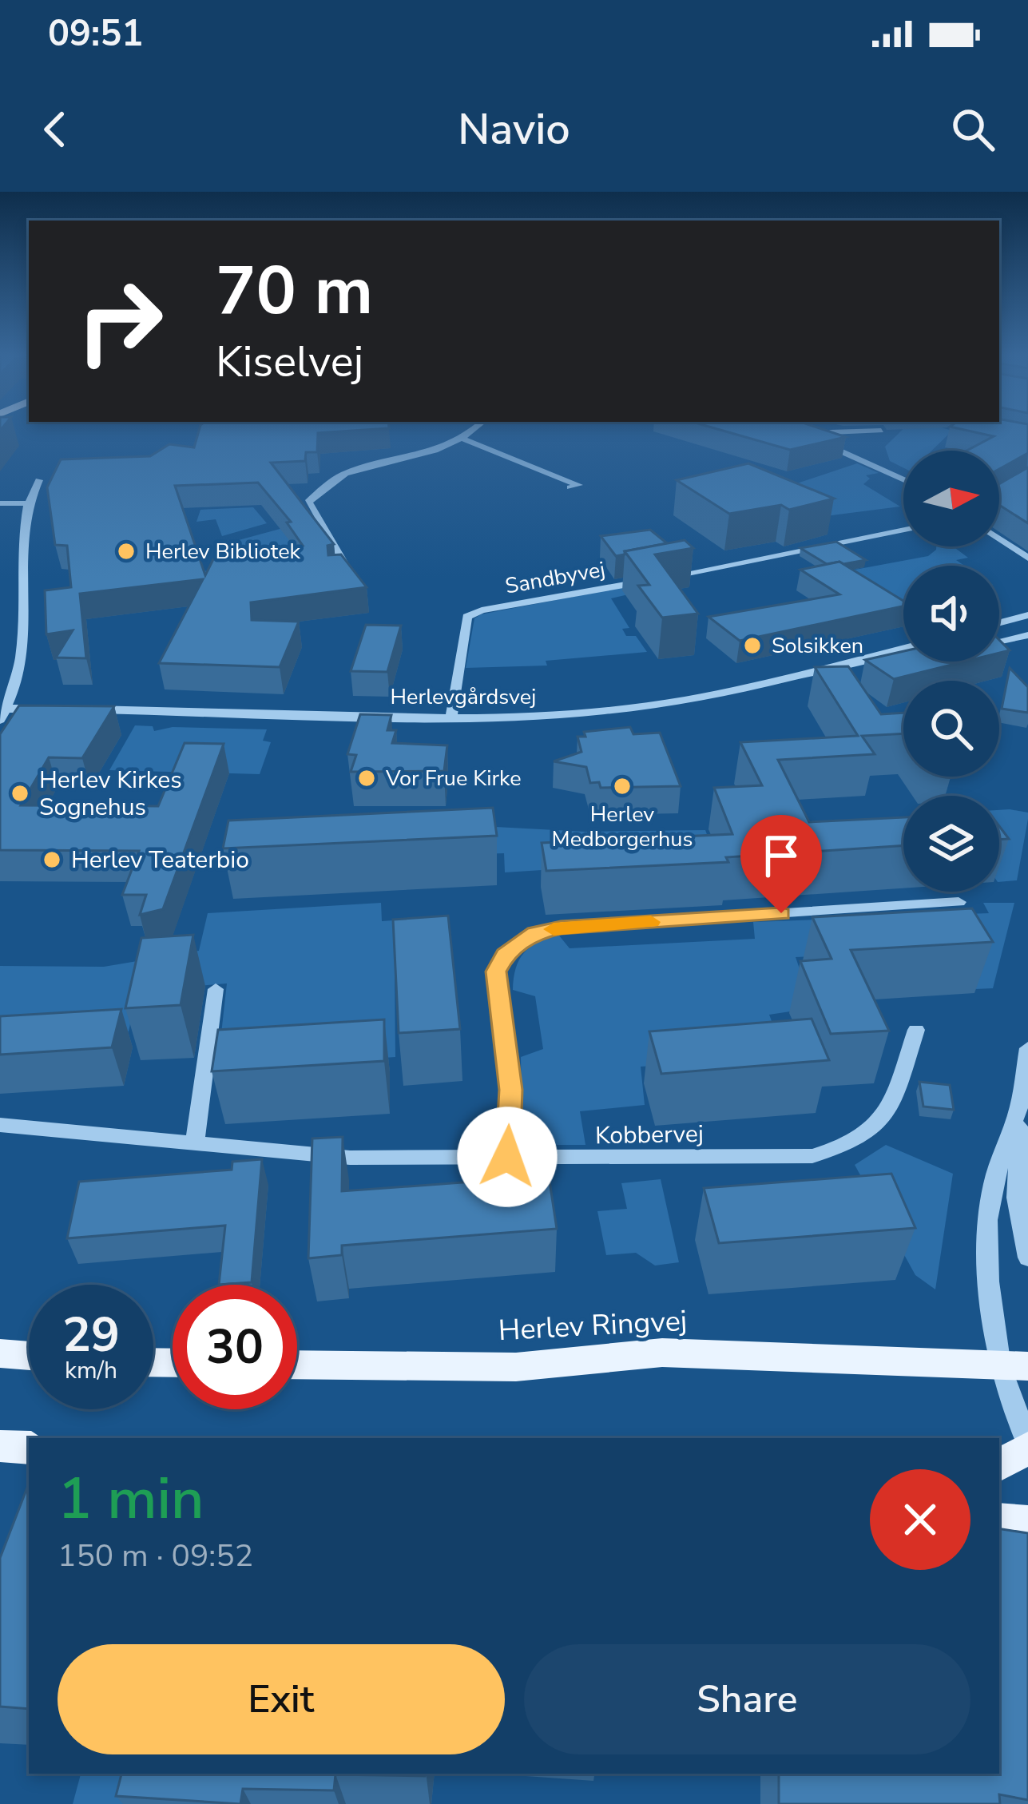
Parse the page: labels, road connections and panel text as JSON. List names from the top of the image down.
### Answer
{
  "streets": {
    "main road": ["Herlev Ringvej"],
    "street": ["Sandbyvej", "Herlevgårdsvej", "Kobbervej"]
  },
  "crossings": [
    ["Sandbyvej", "Herlevgårdsvej"]
  ],
  "places": [
    "Herlev Bibliotek",
    "Solsikken",
    "Vor Frue Kirke",
    "Herlev Medborgerhus",
    "Herlev Kirkes Sognehus",
    "Herlev Teaterbio"
  ],
  "north": "right",
  "page": {
    "status": "09:51",
    "header": "Navio",
    "turn": ["70 m", "Kiselvej"],
    "speed": "29 km/h",
    "limit": "30",
    "heading": ["1 min", "150 m · 09:52"],
    "buttons": ["Exit", "Share"]
  }
}
